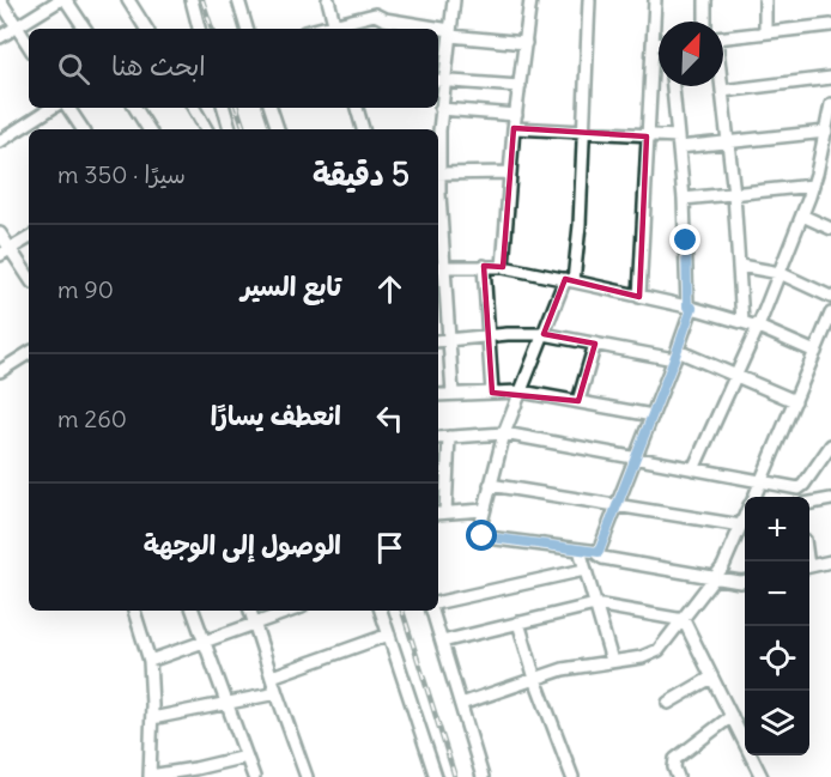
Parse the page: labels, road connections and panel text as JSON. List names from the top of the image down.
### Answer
{
  "north": "top right",
  "page": {
    "search": "ابحث هنا",
    "heading": ["5 دقيقة", "سيرًا · 350 m"],
    "list": [
      ["تابع السير", "90 m"],
      ["انعطف يسارًا", "260 m"],
      "الوصول إلى الوجهة"
    ],
    "map_buttons": ["+", "−"]
  }
}
